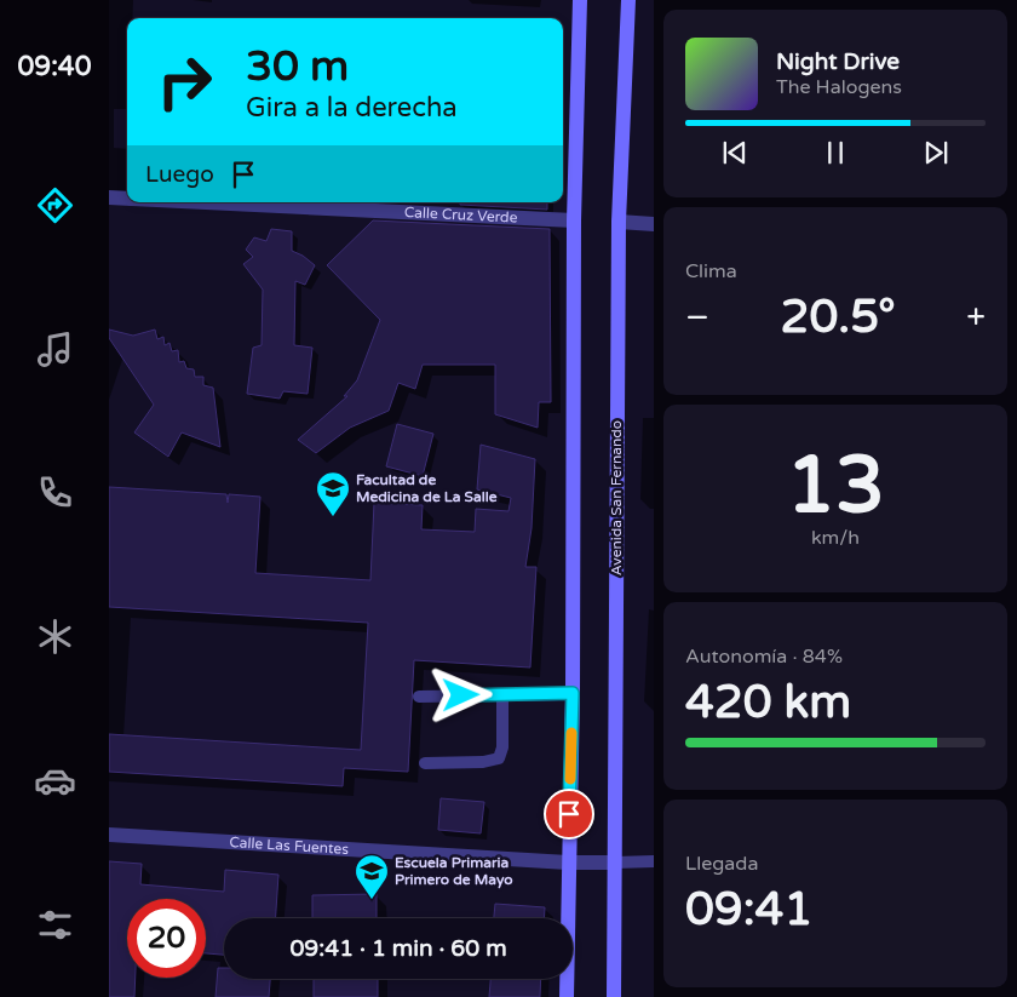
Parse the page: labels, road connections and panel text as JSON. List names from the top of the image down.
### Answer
{
  "streets": {
    "main road": ["Avenida San Fernando"],
    "street": ["Calle Cruz Verde", "Calle Las Fuentes"]
  },
  "crossings": [
    ["Avenida San Fernando", "Calle Las Fuentes"]
  ],
  "places": {
    "school or university": ["Facultad de Medicina de La Salle", "Escuela Primaria Primero de Mayo"]
  },
  "page": {
    "tabs": "09:40",
    "turn": ["30 m", "Gira a la derecha"],
    "song": ["Night Drive", "The Halogens"],
    "then": "Luego",
    "tile": [
      "Clima",
      ["13", "km/h"],
      ["Autonomía · 84%", "420 km"],
      ["Llegada", "09:41"]
    ],
    "heat": ["−", "20.5°", "+"],
    "limit": "20",
    "trip": "09:41 · 1 min · 60 m"
  }
}
